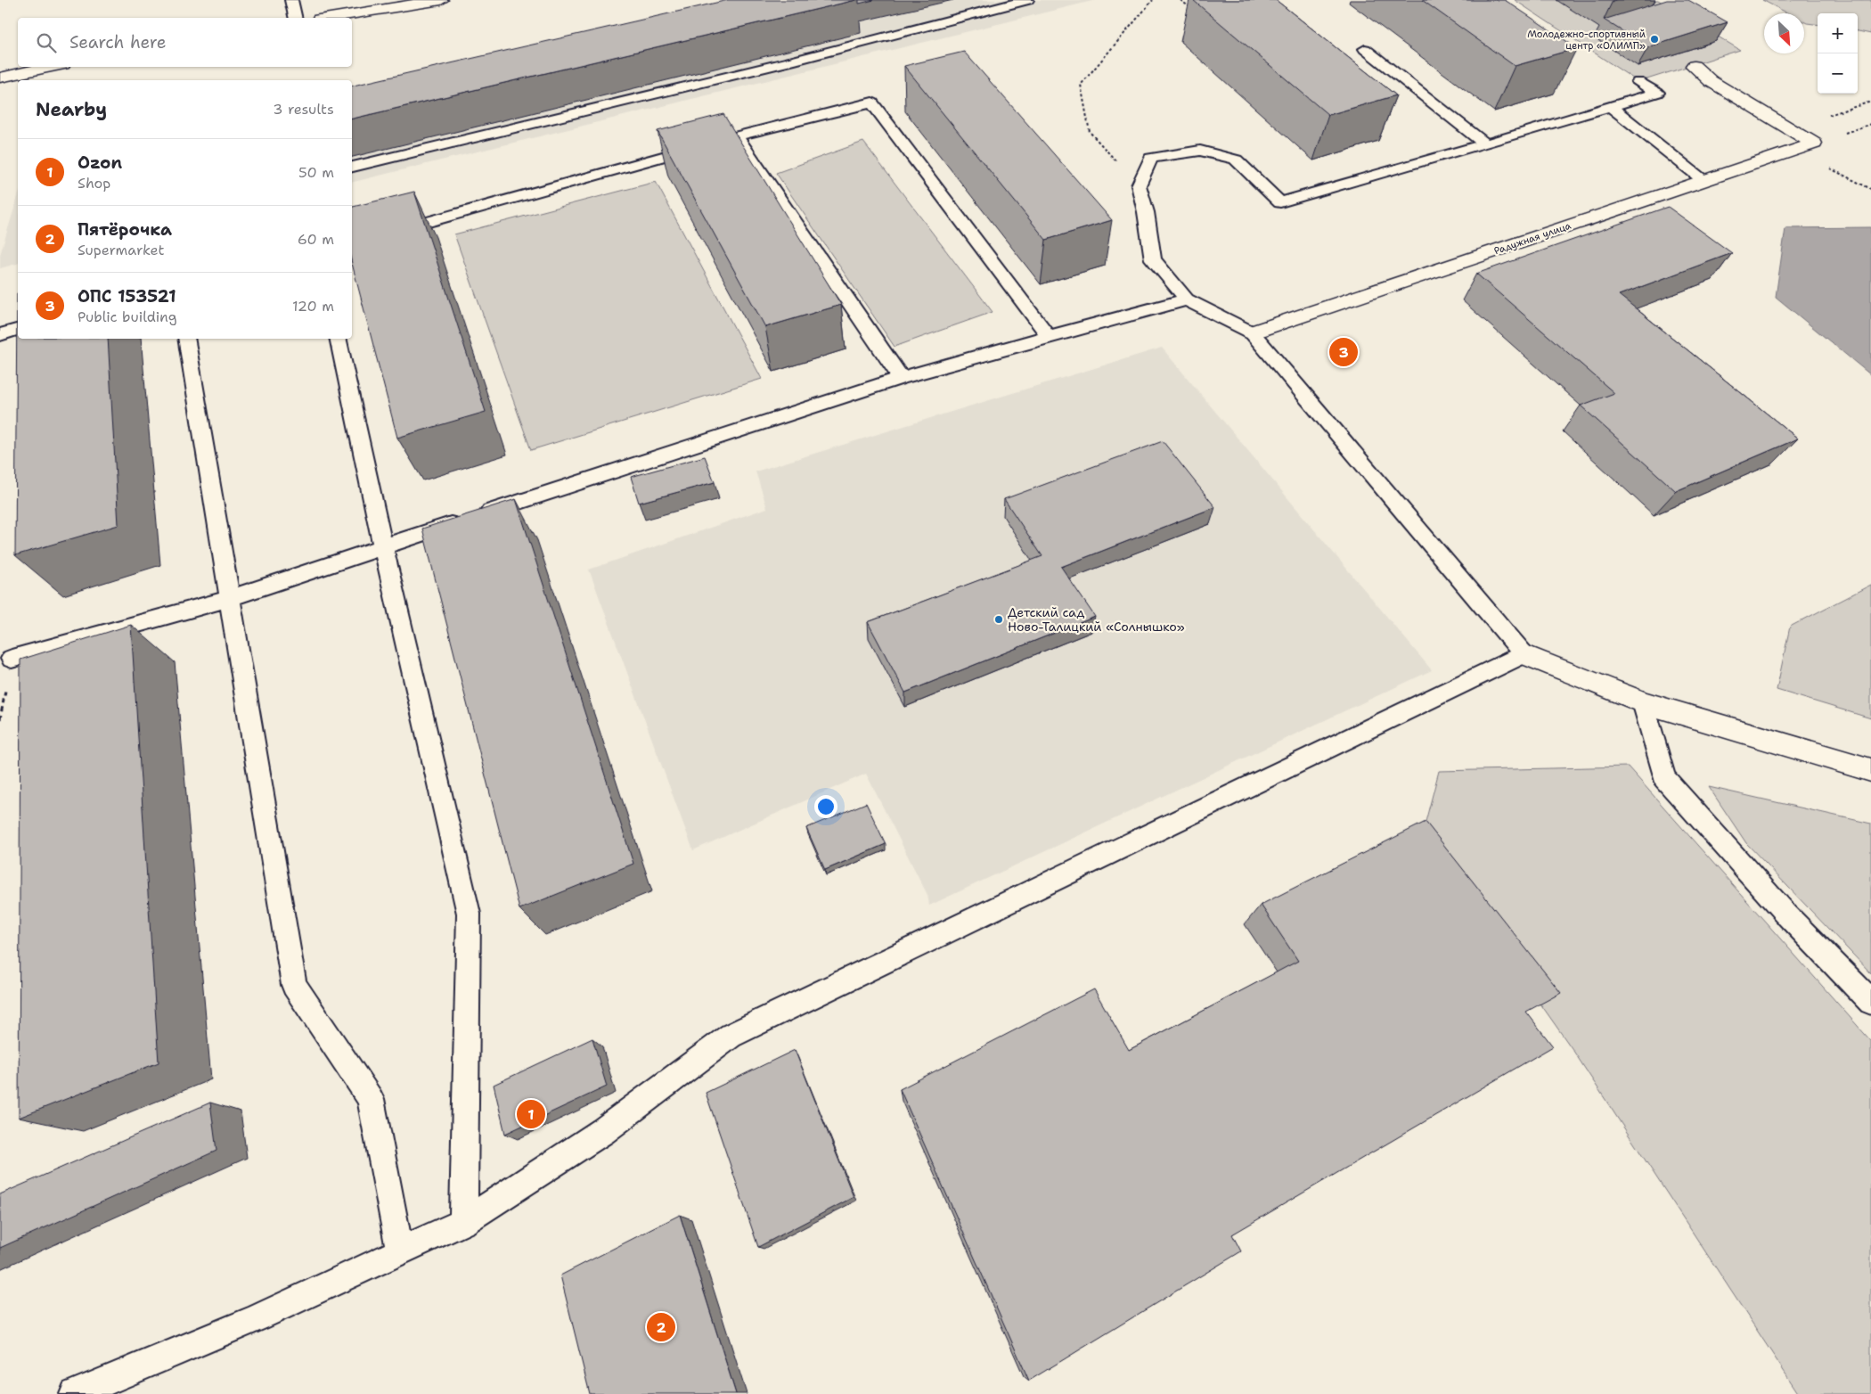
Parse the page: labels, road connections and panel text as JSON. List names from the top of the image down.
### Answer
{
  "streets": {
    "street": ["Радужная улица"]
  },
  "places": ["Молодежно-спортивный центр «ОЛИМП»", "Детский сад Ново-Талицкий «Солнышко»"],
  "north": "bottom right",
  "page": {
    "map_buttons": ["+", "−"],
    "search": "Search here",
    "heading": ["Nearby", "3 results"],
    "list": [
      {
        "mark": "1",
        "name": "Ozon",
        "note": "Shop",
        "value": "50 m"
      },
      {
        "mark": "2",
        "name": "Пятёрочка",
        "note": "Supermarket",
        "value": "60 m"
      },
      {
        "mark": "3",
        "name": "ОПС 153521",
        "note": "Public building",
        "value": "120 m"
      }
    ],
    "pins": ["3", "1", "2"]
  }
}
